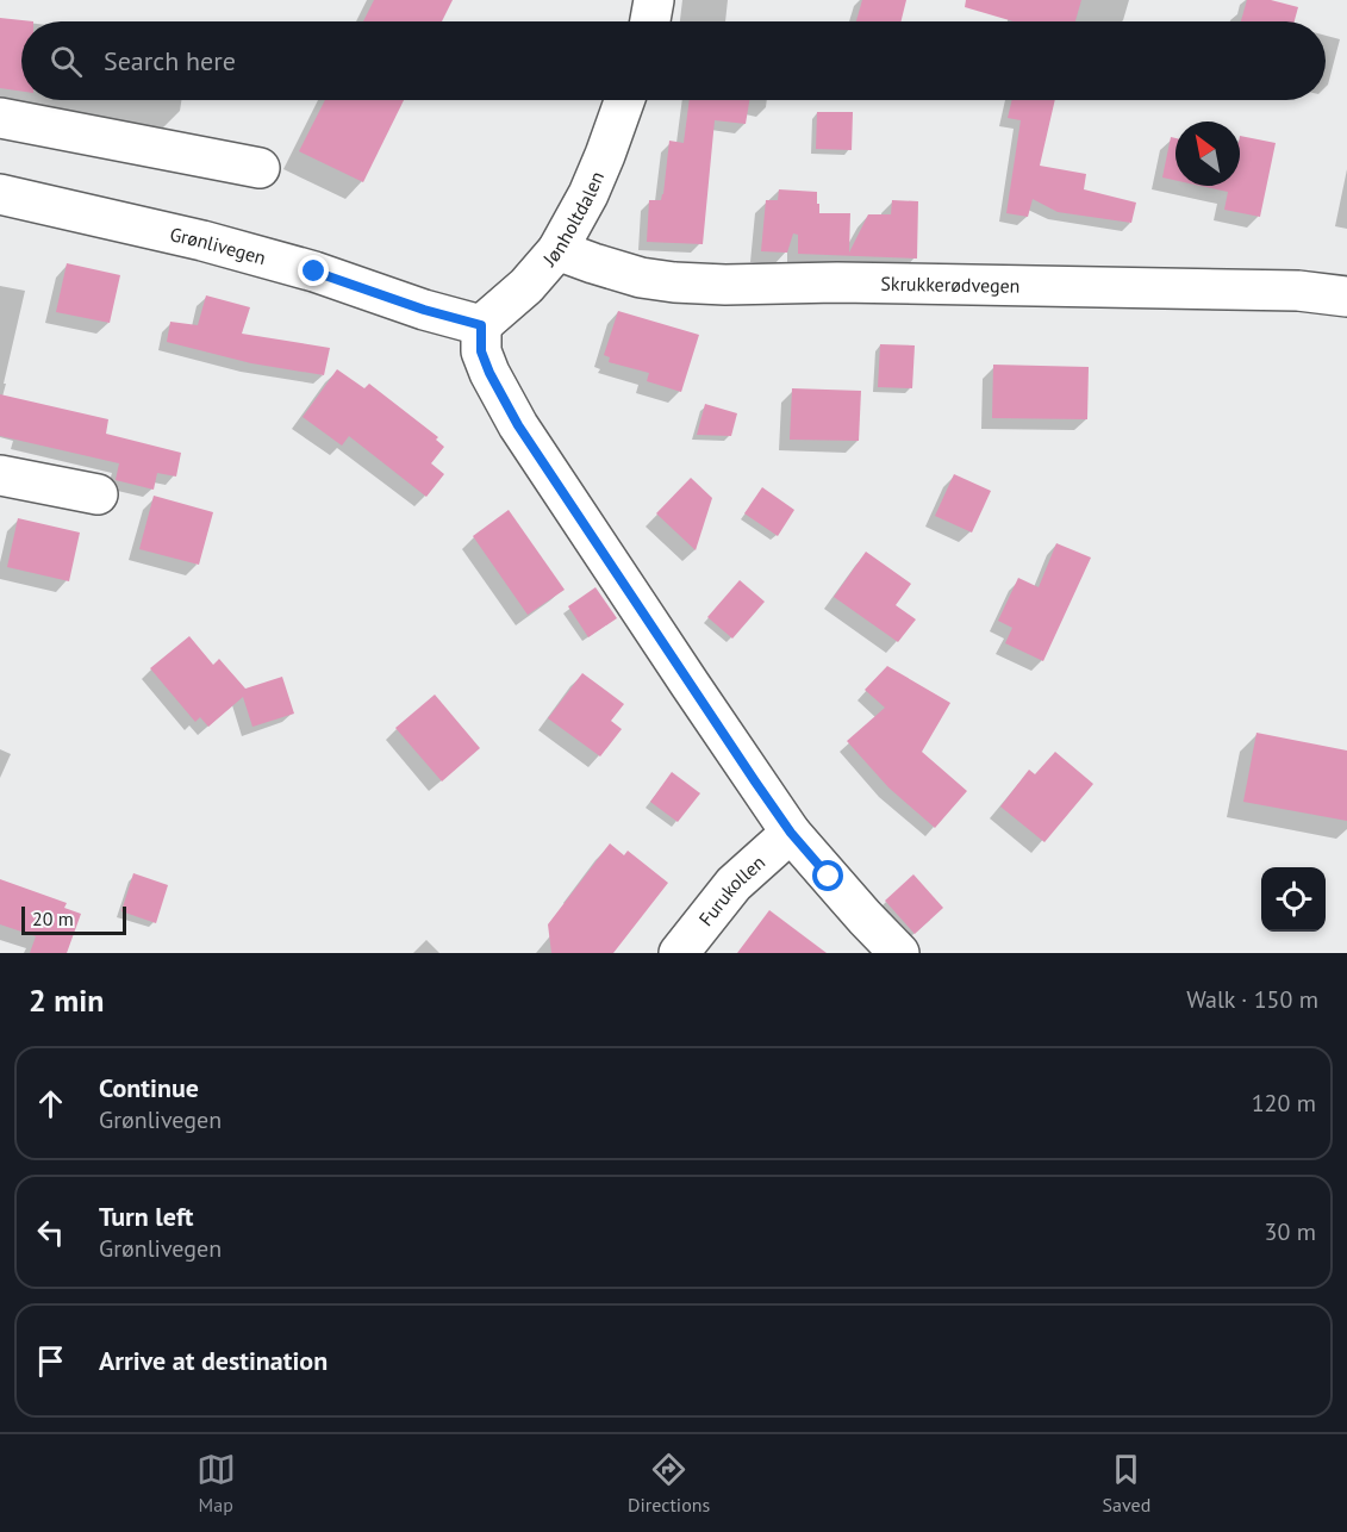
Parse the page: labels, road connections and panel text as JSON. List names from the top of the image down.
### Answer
{
  "streets": {
    "street": [
      "Jønholtdalen",
      "Grønlivegen",
      "Skrukkerødvegen",
      "Furukollen"
    ]
  },
  "crossings": [
    ["Jønholtdalen", "Grønlivegen"],
    ["Jønholtdalen", "Skrukkerødvegen"]
  ],
  "scale_bar": "20 m",
  "north": "top left",
  "page": {
    "search": "Search here",
    "scale": "20 m",
    "heading": ["2 min", "Walk · 150 m"],
    "list": [
      ["Continue", "Grønlivegen", "120 m"],
      ["Turn left", "Grønlivegen", "30 m"],
      "Arrive at destination"
    ],
    "nav": ["Map", "Directions", "Saved"]
  }
}
